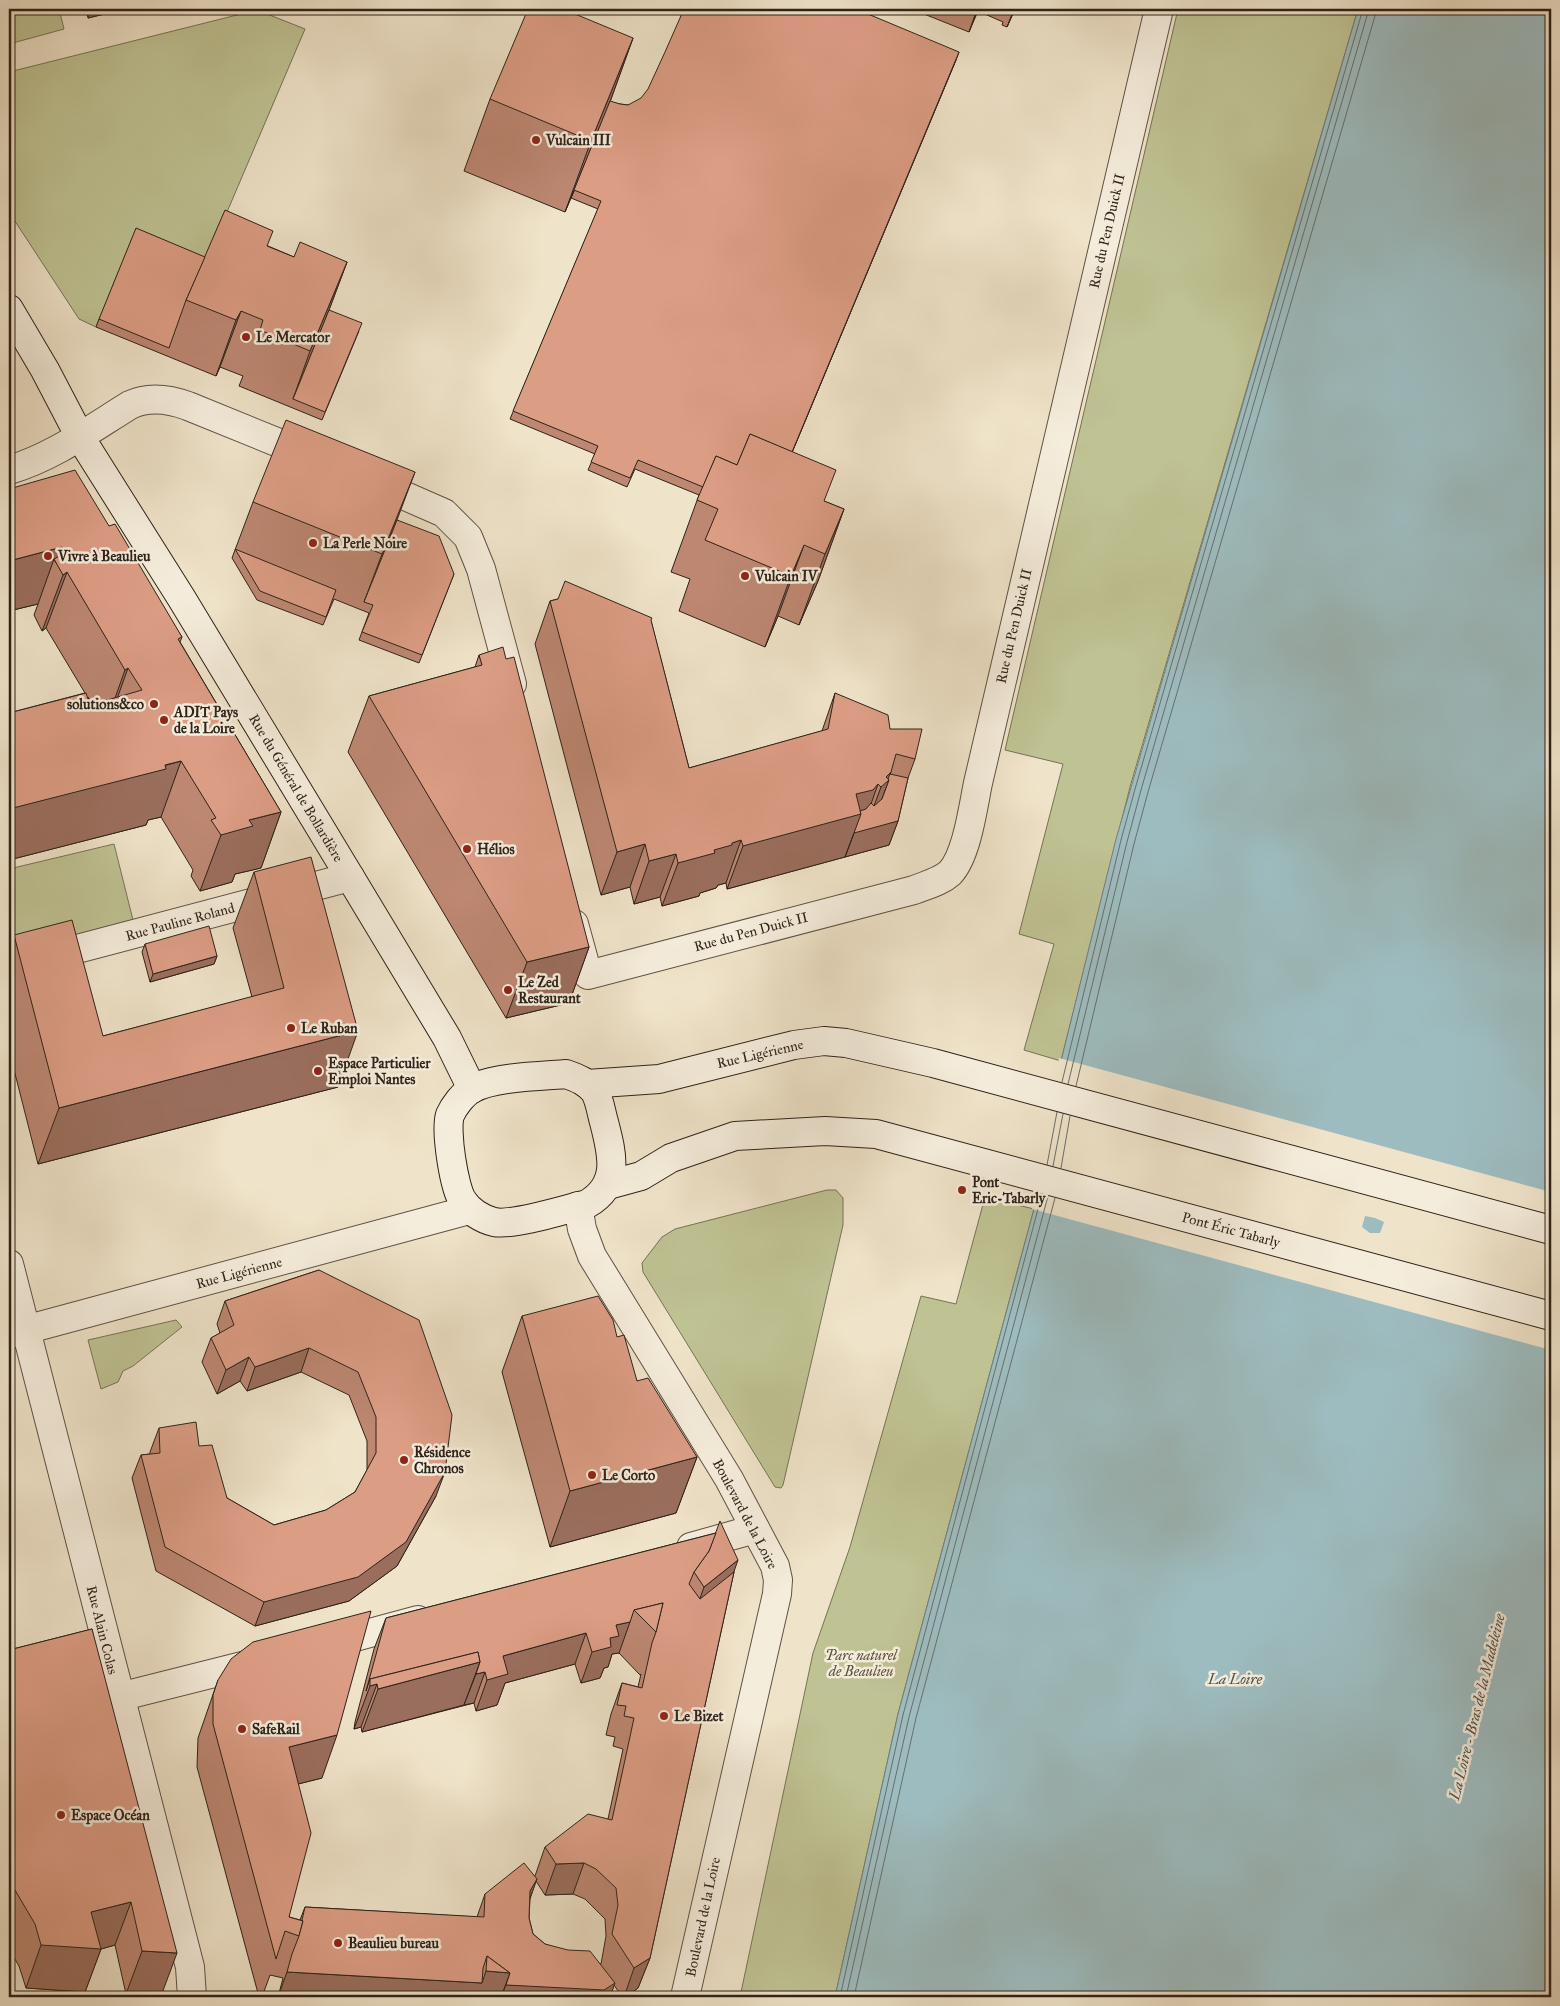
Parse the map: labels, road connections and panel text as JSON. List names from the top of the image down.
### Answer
{
  "streets": {
    "street": [
      "Rue du Pen Duick II",
      "Rue du Général de Bollardière",
      "Rue Pauline Roland",
      "Rue Ligérienne",
      "Pont Éric Tabarly",
      "Boulevard de la Loire",
      "Rue Alain Colas"
    ]
  },
  "crossings": [
    ["Rue du Général de Bollardière", "Rue Pauline Roland"],
    ["Rue du Général de Bollardière", "Rue Ligérienne"],
    ["Rue du Général de Bollardière", "Pont Éric Tabarly"],
    ["Rue du Général de Bollardière", "Boulevard de la Loire"],
    ["Rue Ligérienne", "Pont Éric Tabarly"],
    ["Rue Ligérienne", "Boulevard de la Loire"],
    ["Rue Ligérienne", "Rue Alain Colas"],
    ["Pont Éric Tabarly", "Boulevard de la Loire"]
  ],
  "water": ["La Loire", "La Loire - Bras de la Madeleine"],
  "parks": ["Parc naturel de Beaulieu"],
  "places": [
    "Vulcain III",
    "Le Mercator",
    "La Perle Noire",
    "Vivre à Beaulieu",
    "Vulcain IV",
    "solutions&co",
    "ADIT Pays de la Loire",
    "Hélios",
    "Le Zed Restaurant",
    "Le Ruban",
    "Espace Particulier Emploi Nantes",
    "Pont Eric-Tabarly",
    "Résidence Chronos",
    "Le Corto",
    "Le Bizet",
    "SafeRail",
    "Espace Océan",
    "Beaulieu bureau"
  ]
}
